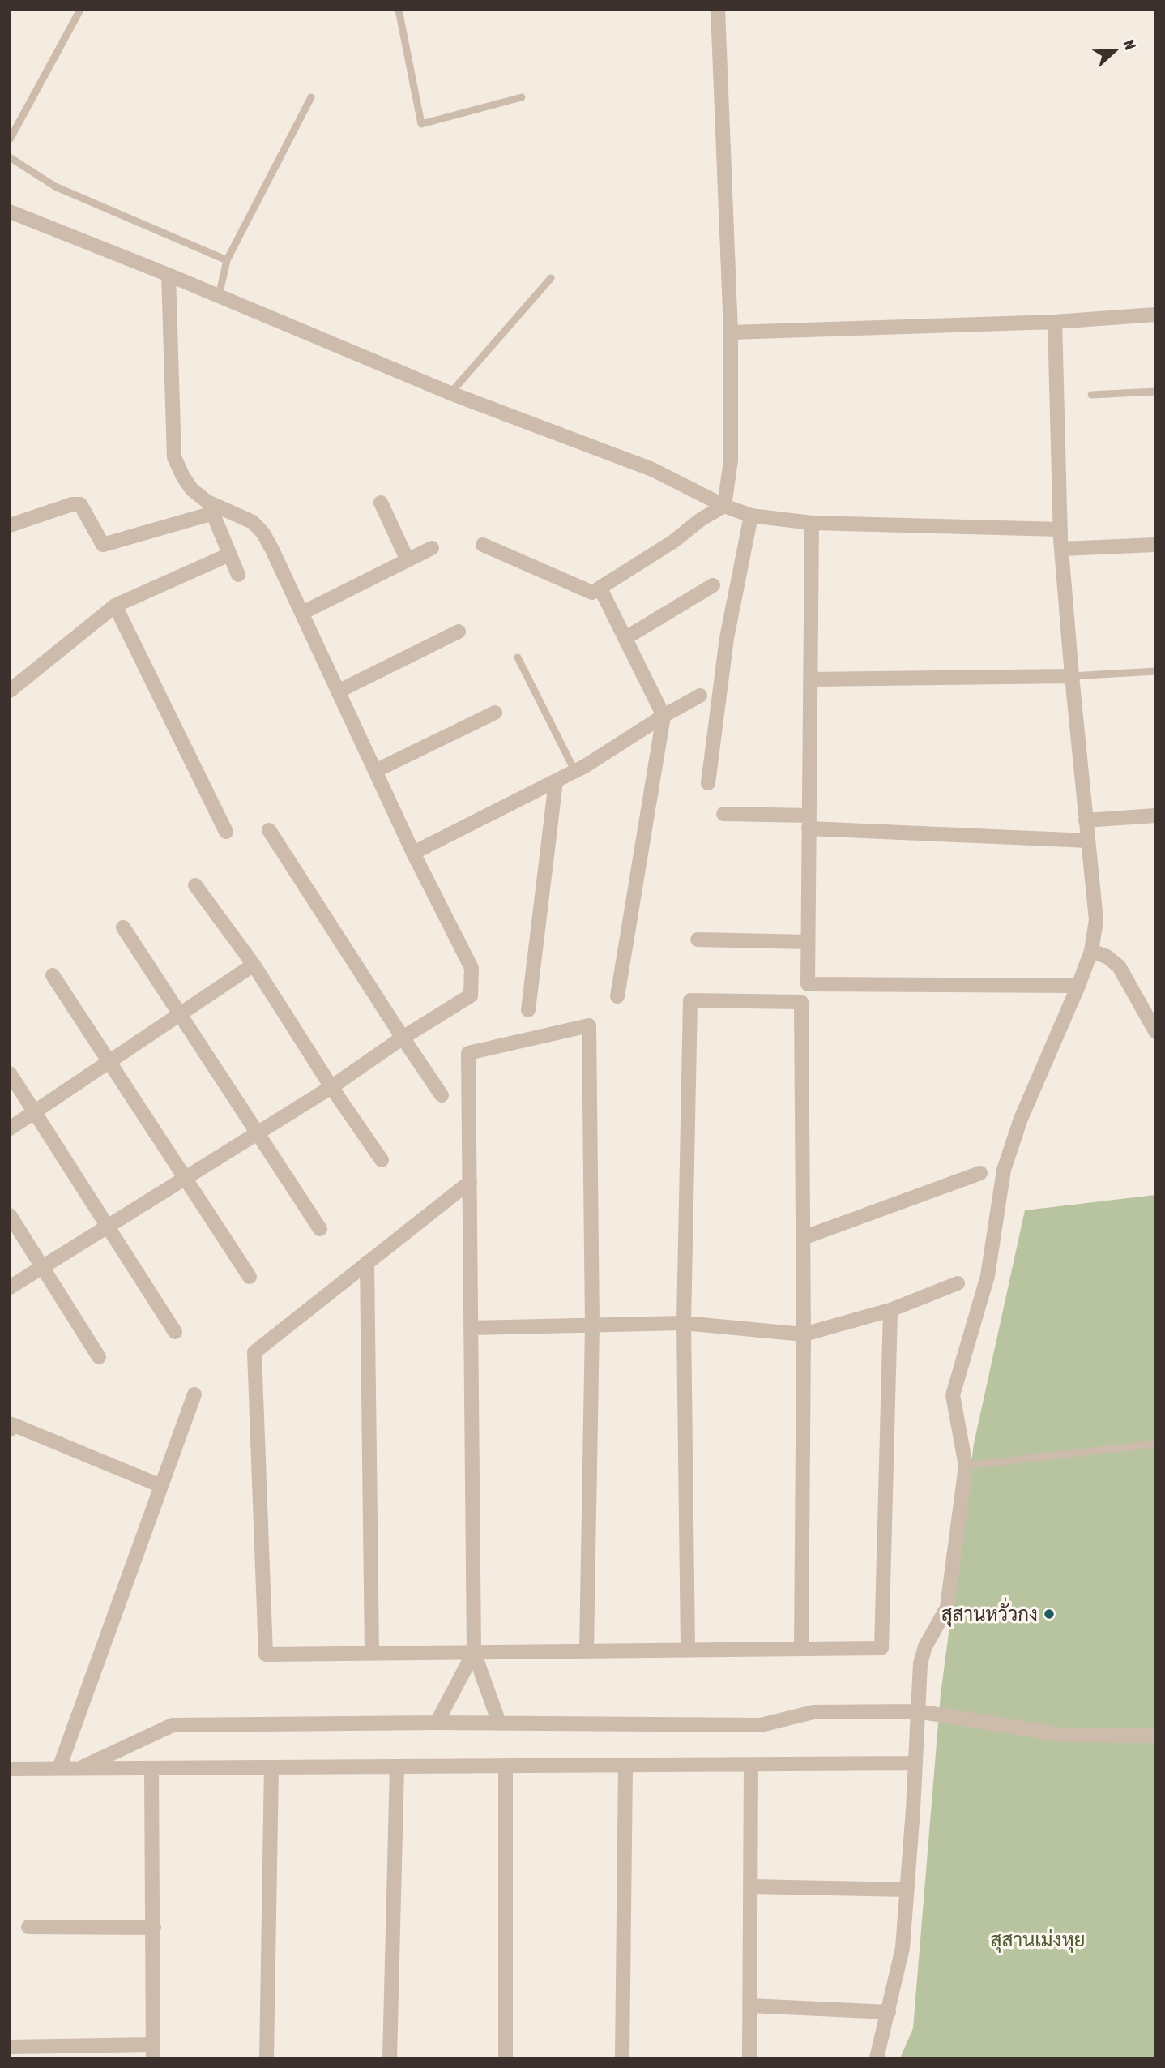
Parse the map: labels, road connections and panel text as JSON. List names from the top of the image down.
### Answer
{
  "parks": ["สุสานเม่งหุย"],
  "places": ["สุสานหวั่วกง"],
  "north": "right"
}
